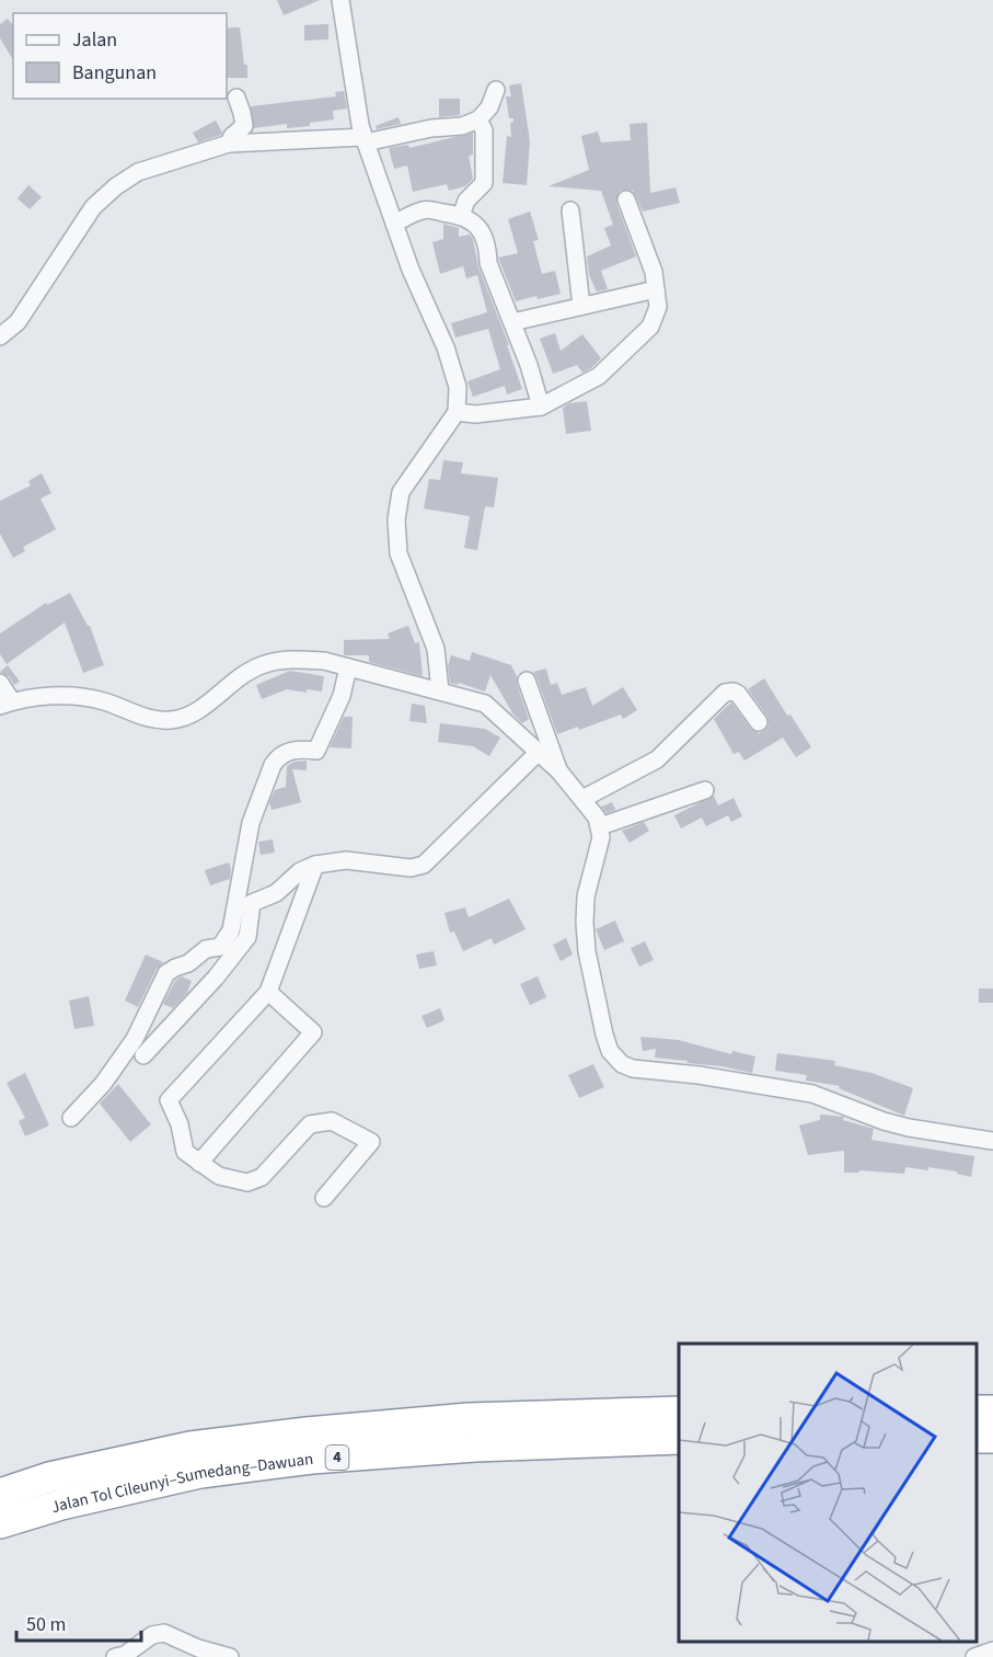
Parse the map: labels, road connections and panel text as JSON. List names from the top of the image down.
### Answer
{
  "streets": {
    "highway": ["4", "Jalan Tol Cileunyi–Sumedang–Dawuan"]
  },
  "legend": ["Jalan", "Bangunan"],
  "scale_bar": "50 m"
}
